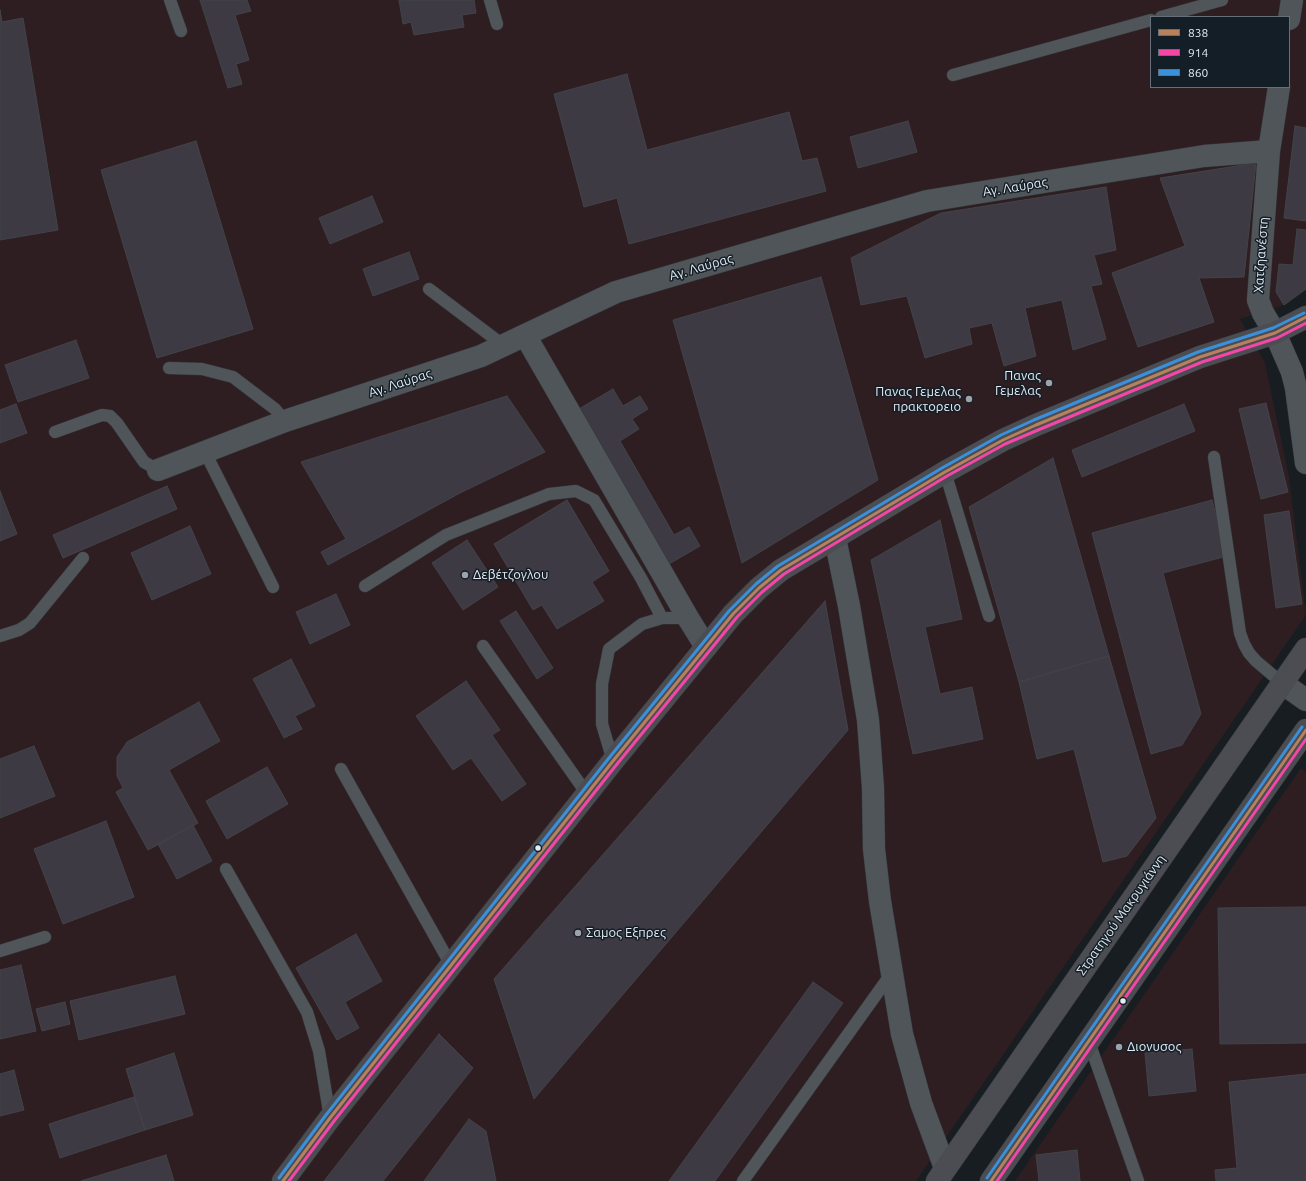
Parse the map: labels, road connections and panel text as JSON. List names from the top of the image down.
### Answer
{
  "streets": {
    "street": ["Αγ. Λαύρας", "Χατζηανέστη", "Στρατηγού Μακρυγιάννη"]
  },
  "crossings": [
    ["Αγ. Λαύρας", "Χατζηανέστη"]
  ],
  "places": [
    "Πανας Γεμελας",
    "Πανας Γεμελας πρακτορειο",
    "Δεβέτζογλου",
    "Σαμος Εξπρες",
    "Διονυσος"
  ],
  "lines": ["transit line 860", "transit line 838", "transit line 914"],
  "legend": ["838", "914", "860"]
}
